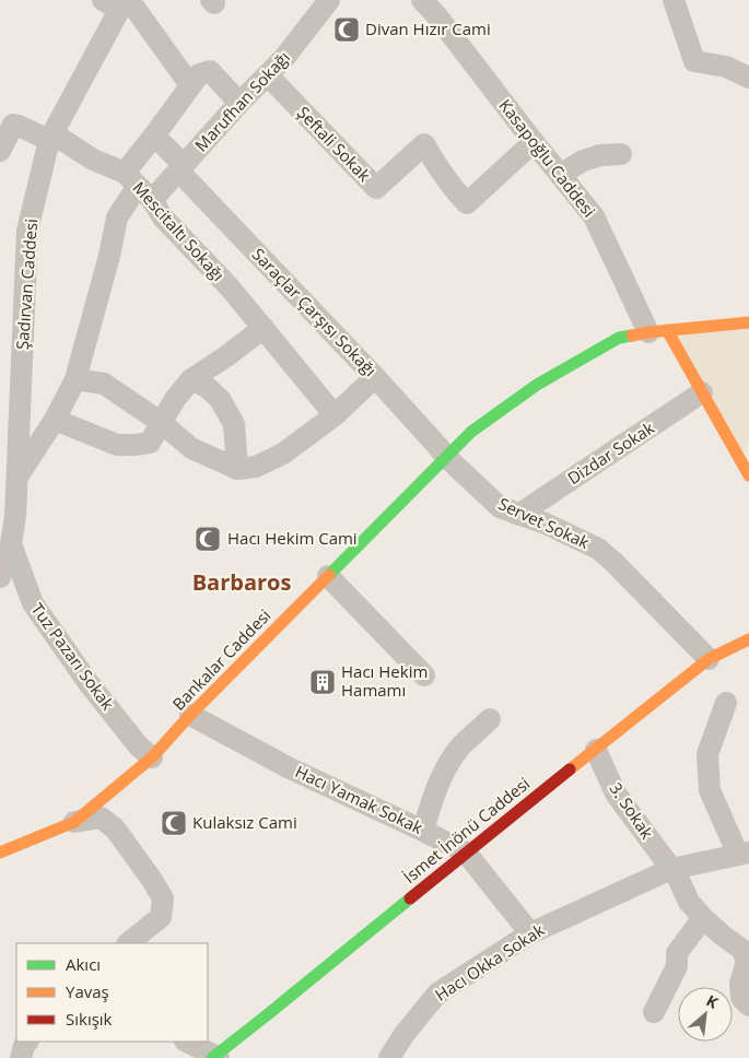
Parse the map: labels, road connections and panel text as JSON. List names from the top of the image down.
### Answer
{
  "streets": {
    "main road": ["Bankalar Caddesi", "İsmet İnönü Caddesi"],
    "street": [
      "Marufhan Sokağı",
      "Şeftali Sokak",
      "Kasapoğlu Caddesi",
      "Mescitaltı Sokağı",
      "Şadırvan Caddesi",
      "Saraçlar Çarşısı Sokağı",
      "Dizdar Sokak",
      "Servet Sokak",
      "Tuz Pazarı Sokak",
      "Hacı Yamak Sokak",
      "3. Sokak",
      "Hacı Okka Sokak"
    ]
  },
  "crossings": [
    ["Marufhan Sokağı", "Şeftali Sokak"],
    ["Marufhan Sokağı", "Mescitaltı Sokağı"],
    ["Marufhan Sokağı", "Saraçlar Çarşısı Sokağı"],
    ["Şeftali Sokak", "Kasapoğlu Caddesi"],
    ["Kasapoğlu Caddesi", "Bankalar Caddesi"],
    ["Mescitaltı Sokağı", "Şadırvan Caddesi"],
    ["Şadırvan Caddesi", "Tuz Pazarı Sokak"],
    ["Saraçlar Çarşısı Sokağı", "Servet Sokak"],
    ["Saraçlar Çarşısı Sokağı", "Bankalar Caddesi"],
    ["Dizdar Sokak", "Servet Sokak"],
    ["Servet Sokak", "Bankalar Caddesi"],
    ["Servet Sokak", "İsmet İnönü Caddesi"],
    ["Tuz Pazarı Sokak", "Bankalar Caddesi"],
    ["Bankalar Caddesi", "Hacı Yamak Sokak"],
    ["Hacı Yamak Sokak", "İsmet İnönü Caddesi"],
    ["Hacı Yamak Sokak", "Hacı Okka Sokak"],
    ["3. Sokak", "İsmet İnönü Caddesi"],
    ["3. Sokak", "Hacı Okka Sokak"]
  ],
  "districts": ["Barbaros"],
  "places": {
    "mosque": ["Divan Hızır Cami", "Hacı Hekim Cami", "Kulaksız Cami"],
    "building": ["Hacı Hekim Hamamı"]
  },
  "legend": ["Akıcı", "Yavaş", "Sıkışık"],
  "north": "top right"
}
